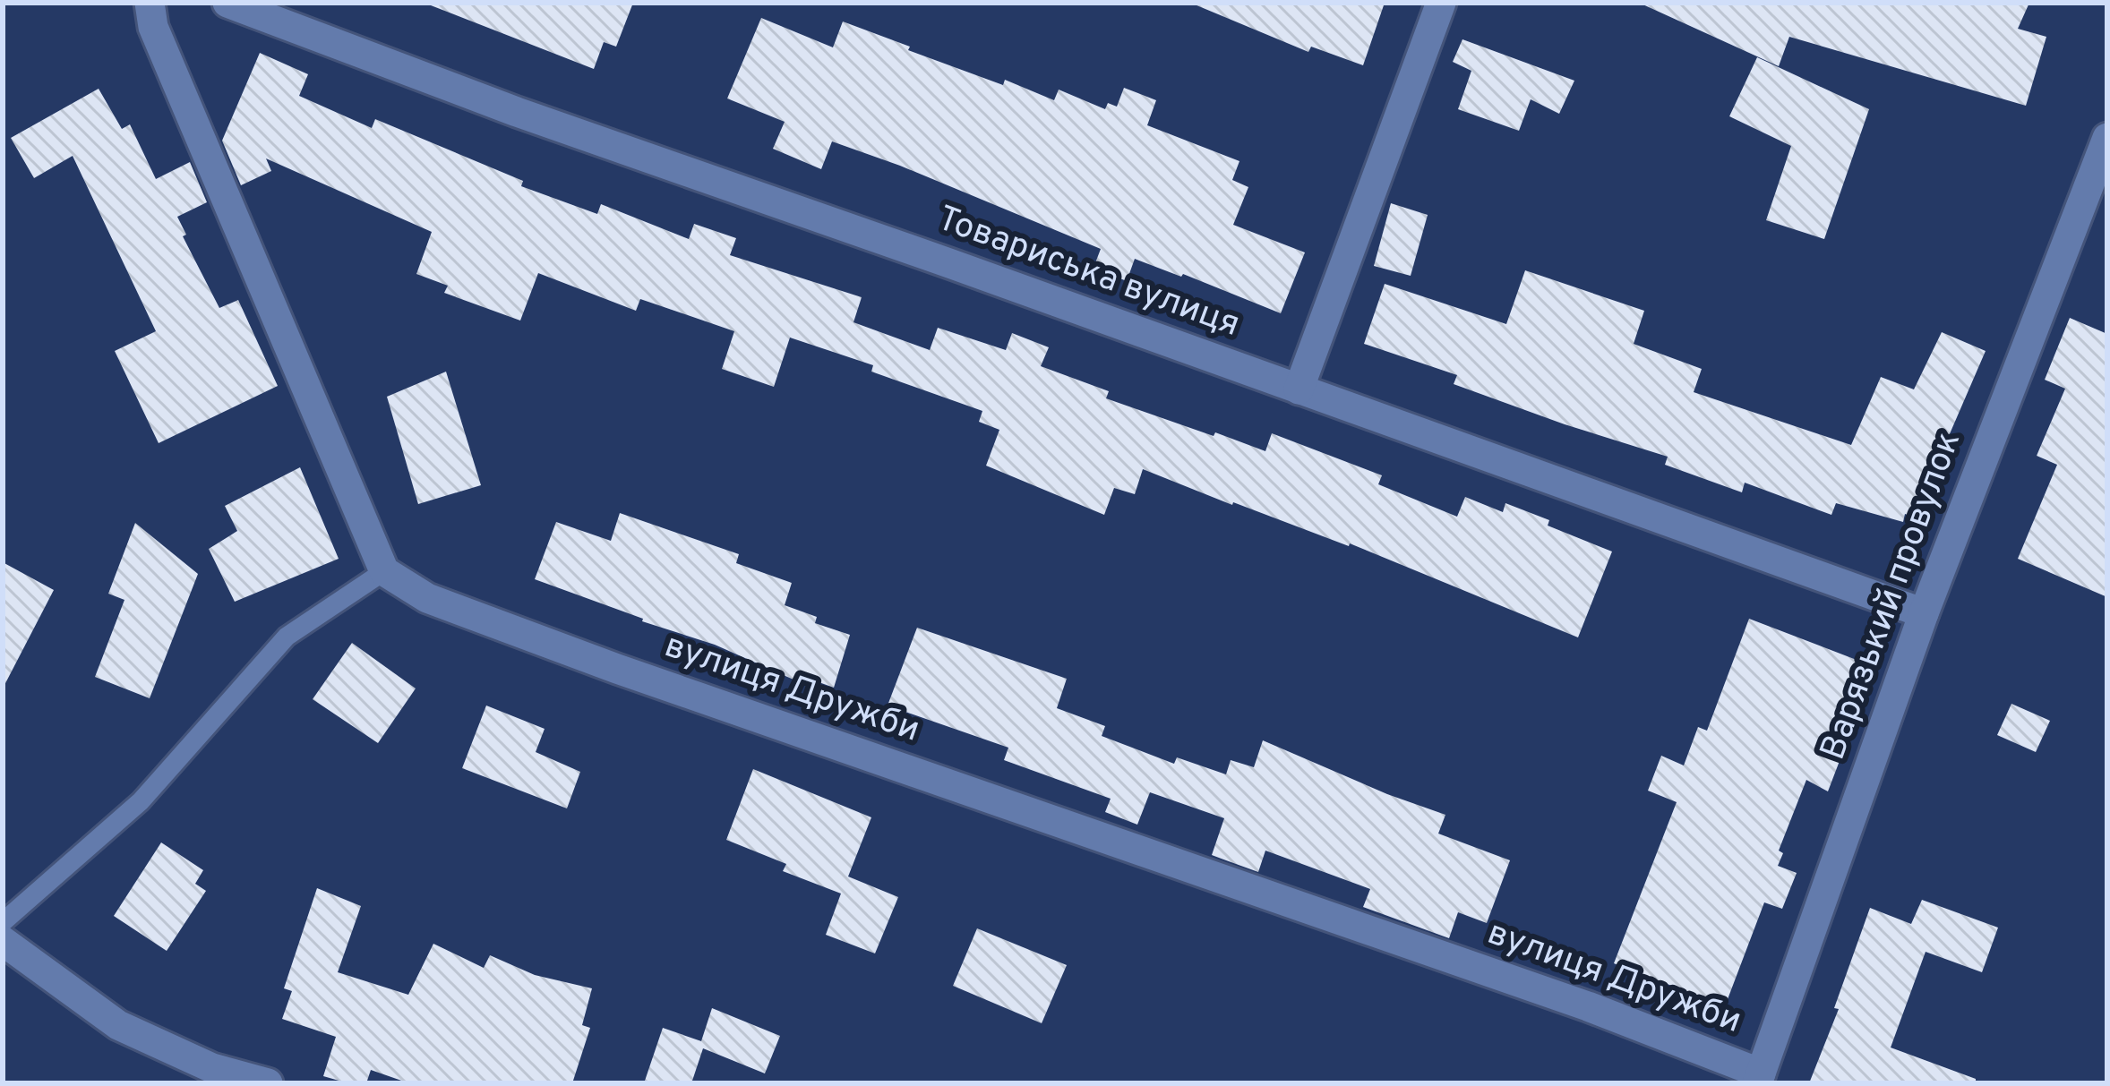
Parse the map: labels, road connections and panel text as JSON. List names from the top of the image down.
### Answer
{
  "streets": {
    "street": ["Товариська вулиця", "Варязький провулок", "вулиця Дружби"]
  },
  "crossings": [
    ["Товариська вулиця", "Варязький провулок"],
    ["Варязький провулок", "вулиця Дружби"]
  ]
}
